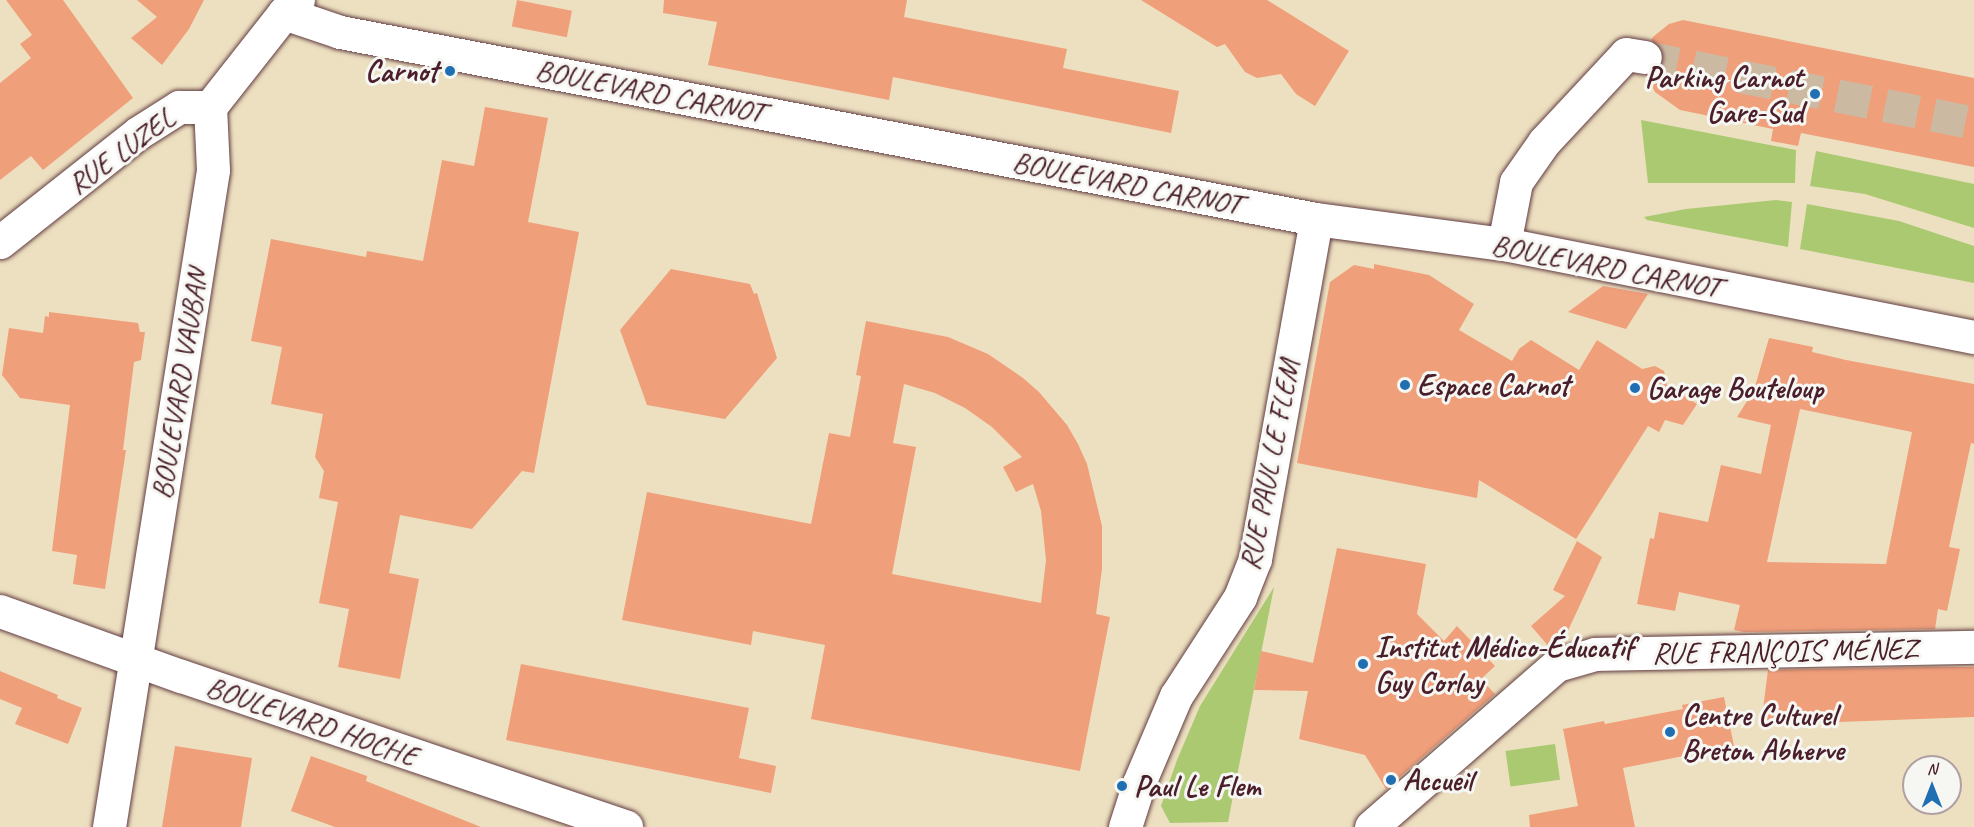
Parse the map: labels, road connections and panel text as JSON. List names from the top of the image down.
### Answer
{
  "streets": {
    "street": [
      "BOULEVARD CARNOT",
      "RUE LUZEL",
      "BOULEVARD VAUBAN",
      "RUE PAUL LE FLEM",
      "RUE FRANÇOIS MÉNEZ",
      "BOULEVARD HOCHE"
    ]
  },
  "crossings": [
    ["BOULEVARD CARNOT", "RUE LUZEL"],
    ["BOULEVARD CARNOT", "RUE PAUL LE FLEM"],
    ["RUE LUZEL", "BOULEVARD VAUBAN"],
    ["BOULEVARD VAUBAN", "BOULEVARD HOCHE"]
  ],
  "places": [
    "Carnot",
    "Parking Carnot Gare-Sud",
    "Espace Carnot",
    "Garage Bouteloup",
    "Institut Médico-Éducatif Guy Corlay",
    "Centre Culturel Breton Abherve",
    "Accueil",
    "Paul Le Flem"
  ],
  "north": "top"
}
